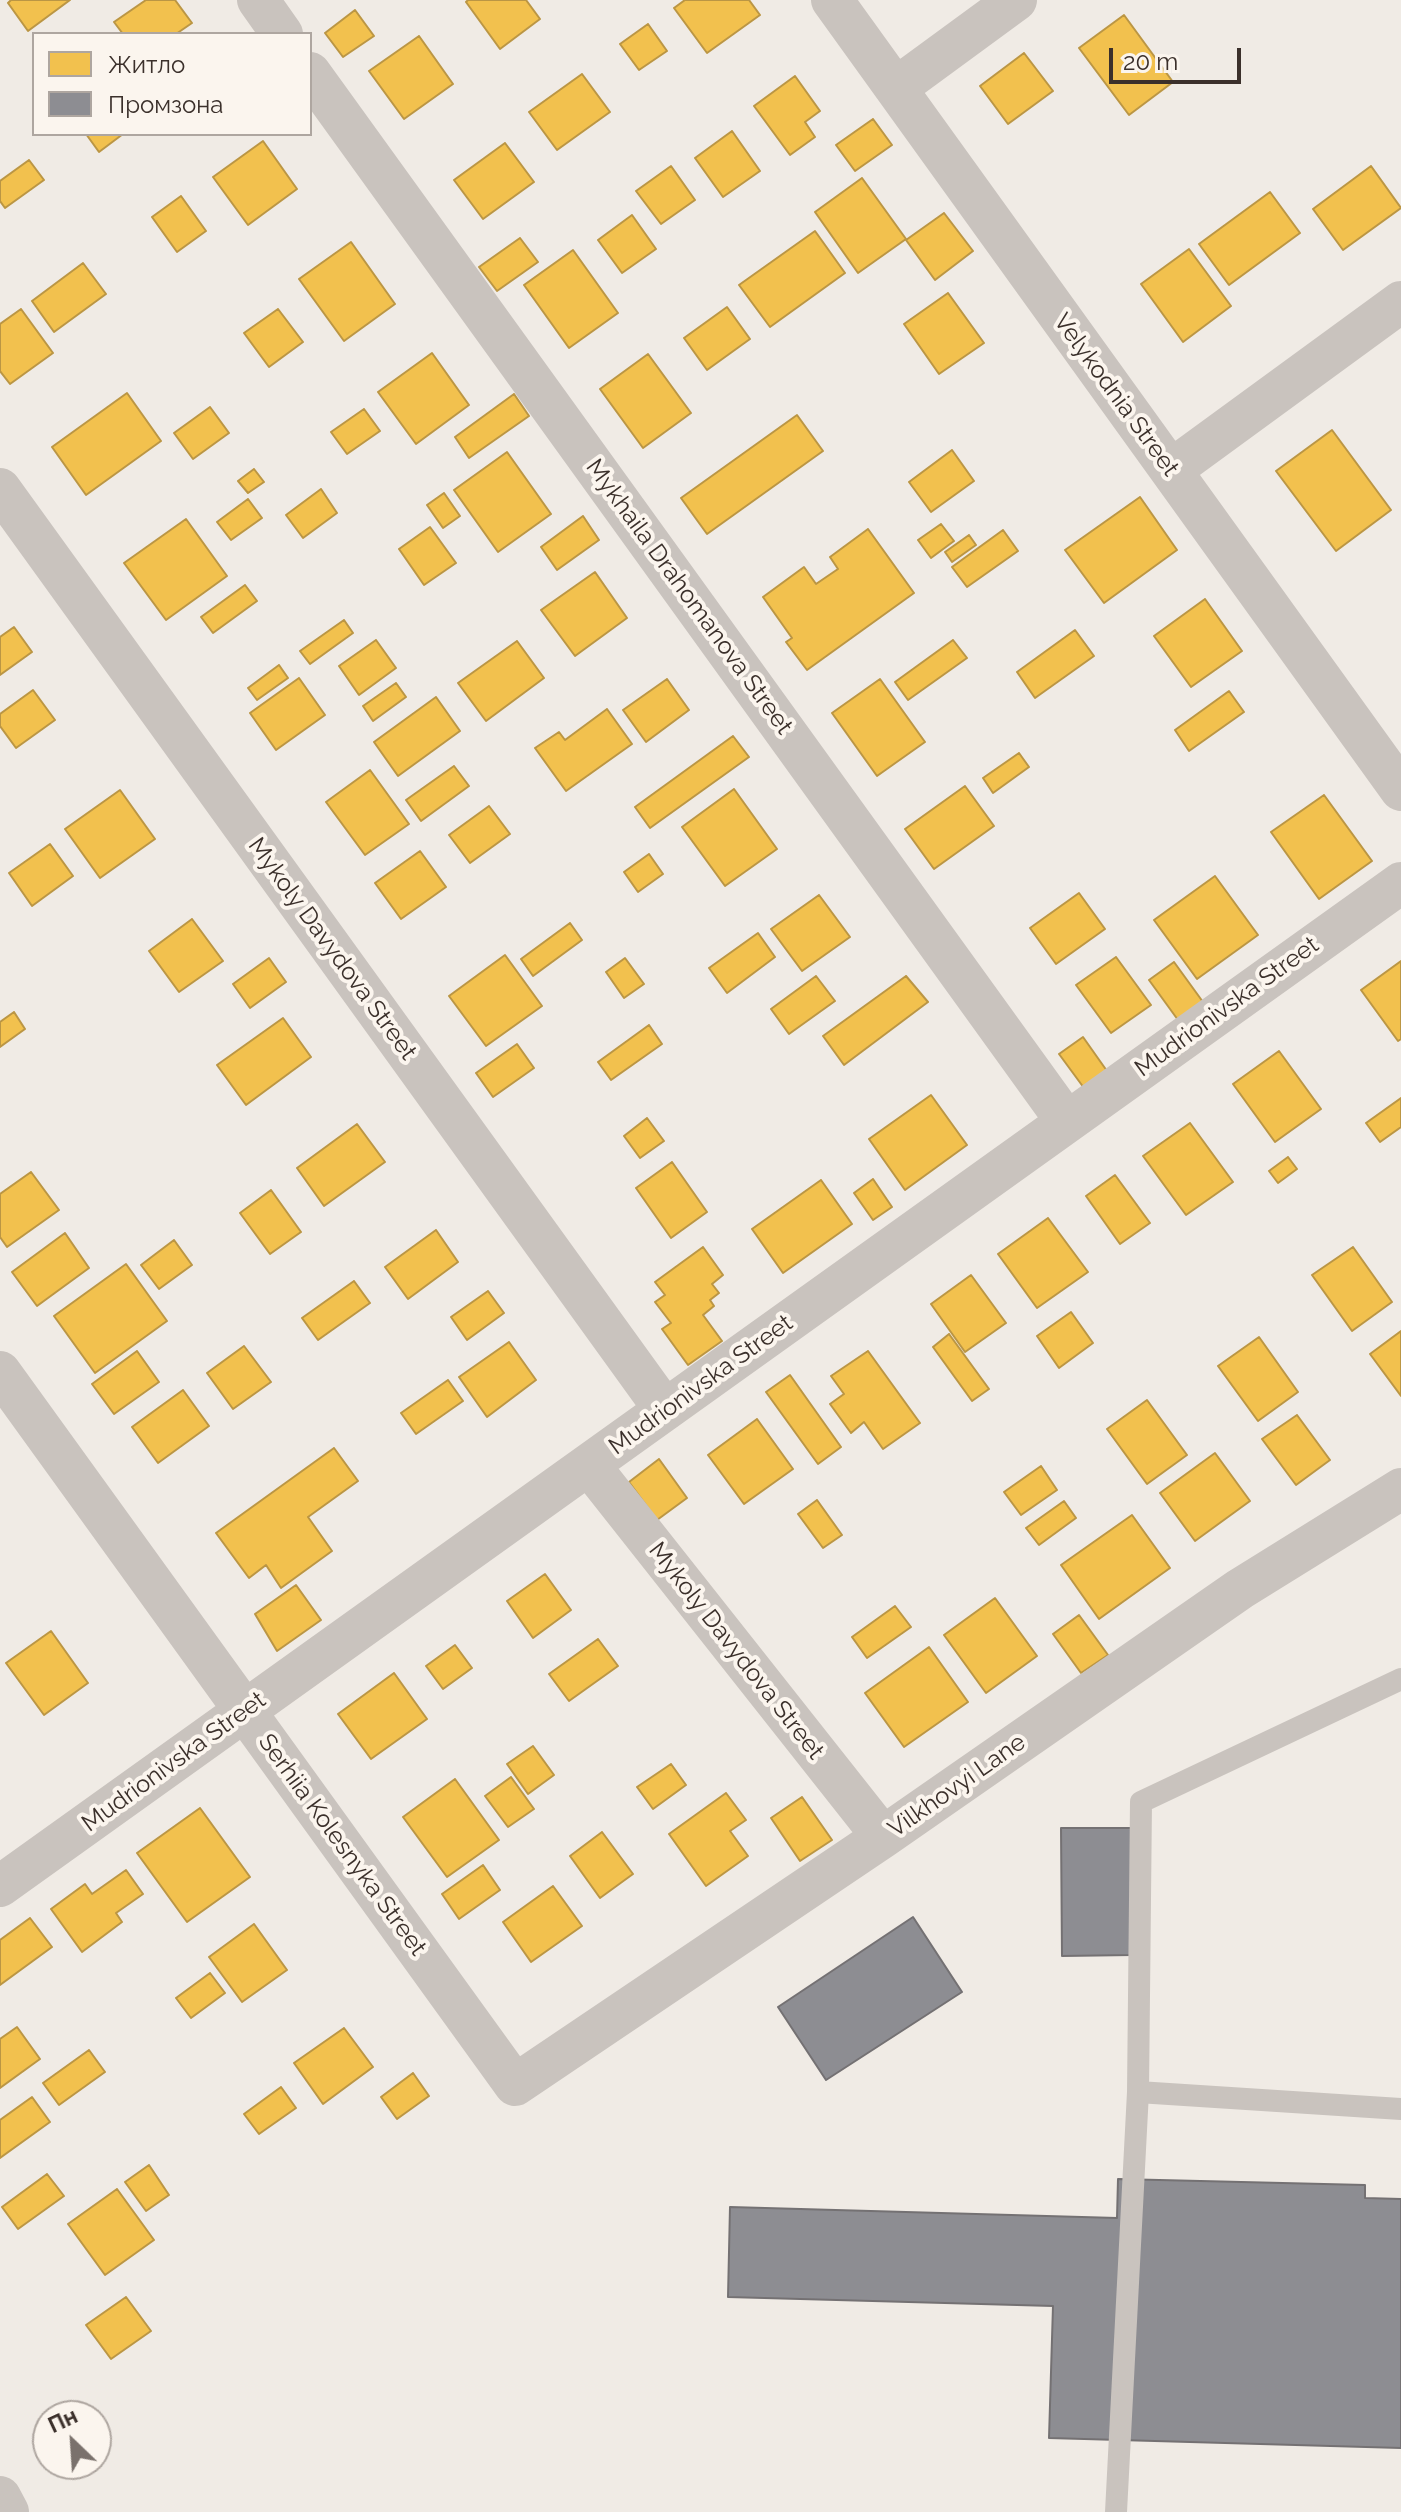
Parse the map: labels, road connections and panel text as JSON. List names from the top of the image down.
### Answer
{
  "streets": {
    "street": [
      "Velykodnia Street",
      "Mykhaila Drahomanova Street",
      "Mykoly Davydova Street",
      "Mudrionivska Street",
      "Vilkhovyi Lane",
      "Serhiia Kolesnyka Street"
    ]
  },
  "crossings": [
    ["Mykhaila Drahomanova Street", "Mudrionivska Street"],
    ["Mykoly Davydova Street", "Mudrionivska Street"],
    ["Mykoly Davydova Street", "Vilkhovyi Lane"],
    ["Mudrionivska Street", "Serhiia Kolesnyka Street"],
    ["Vilkhovyi Lane", "Serhiia Kolesnyka Street"]
  ],
  "legend": ["Житло", "Промзона"],
  "scale_bar": "20 m",
  "north": "top left"
}
